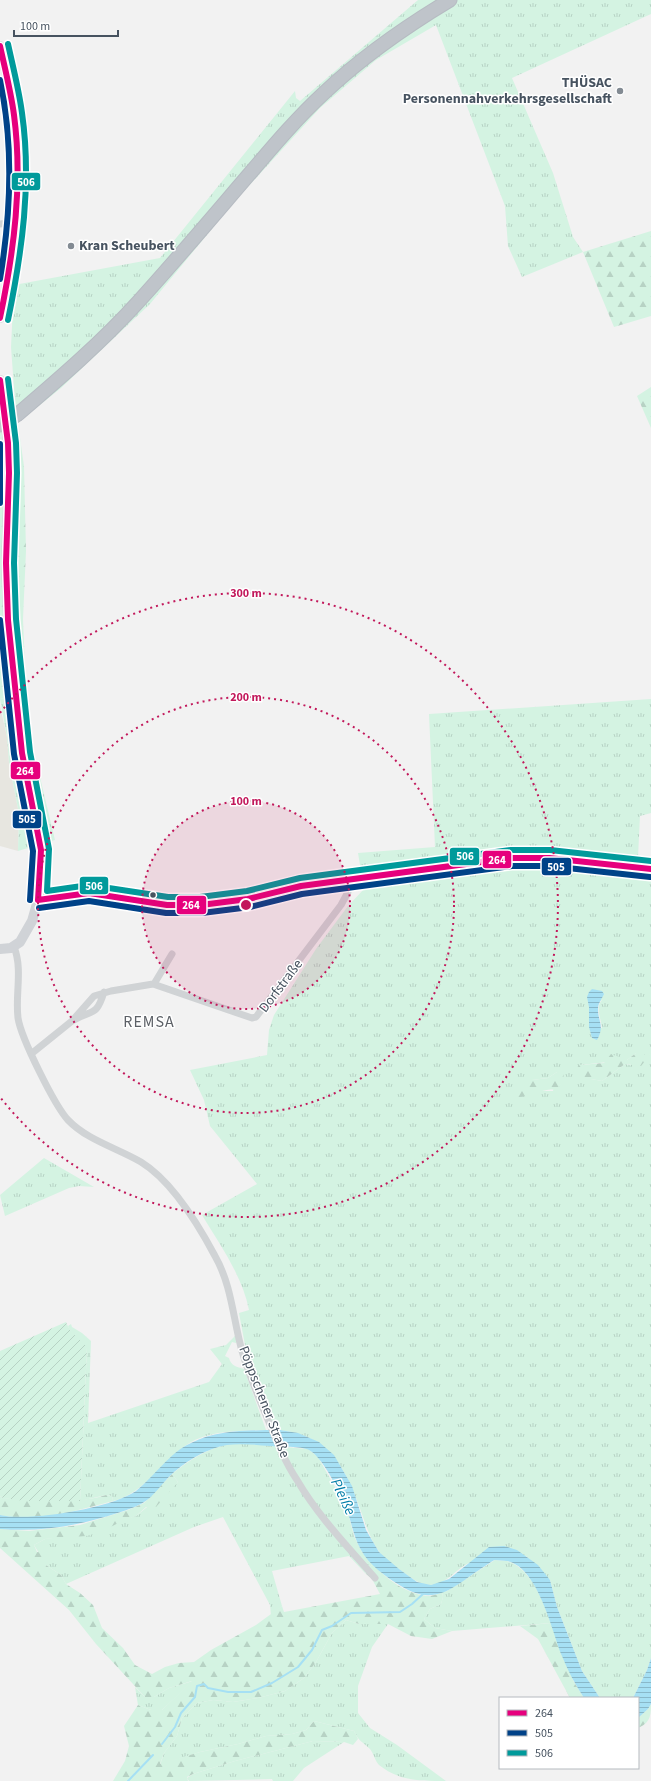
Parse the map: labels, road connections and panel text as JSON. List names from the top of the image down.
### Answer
{
  "streets": {
    "street": ["Dorfstraße", "Pöppschener Straße"]
  },
  "crossings": [
    ["Dorfstraße", "Pöppschener Straße"]
  ],
  "districts": ["REMSA"],
  "water": ["Pleiße"],
  "places": ["THÜSAC Personennahverkehrsgesellschaft", "Kran Scheubert"],
  "lines": ["transit line 506", "transit line 264", "transit line 505"],
  "legend": ["264", "505", "506"],
  "scale_bar": "100 m",
  "rings": ["300 m", "200 m", "100 m"]
}
